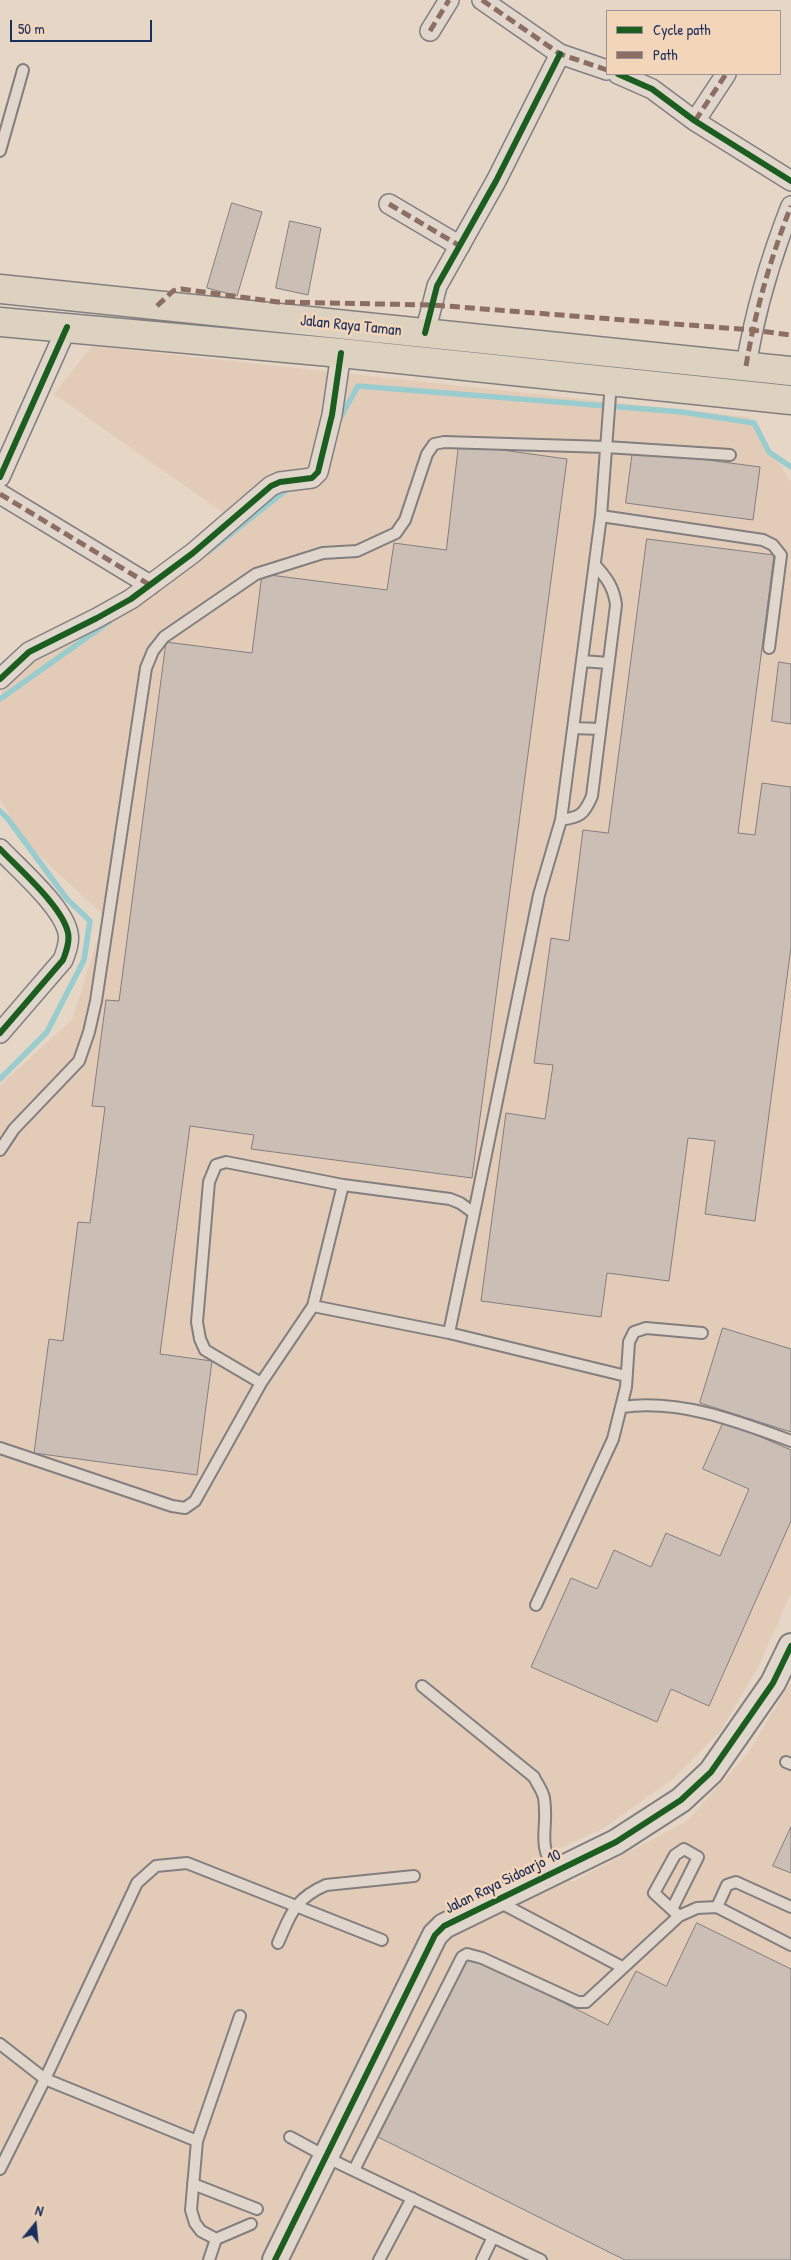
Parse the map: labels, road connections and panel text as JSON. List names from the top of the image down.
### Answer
{
  "streets": {
    "highway": ["Jalan Raya Taman"],
    "street": ["Jalan Raya Sidoarjo 10"]
  },
  "legend": ["Cycle path", "Path"],
  "scale_bar": "50 m",
  "north": "top"
}
